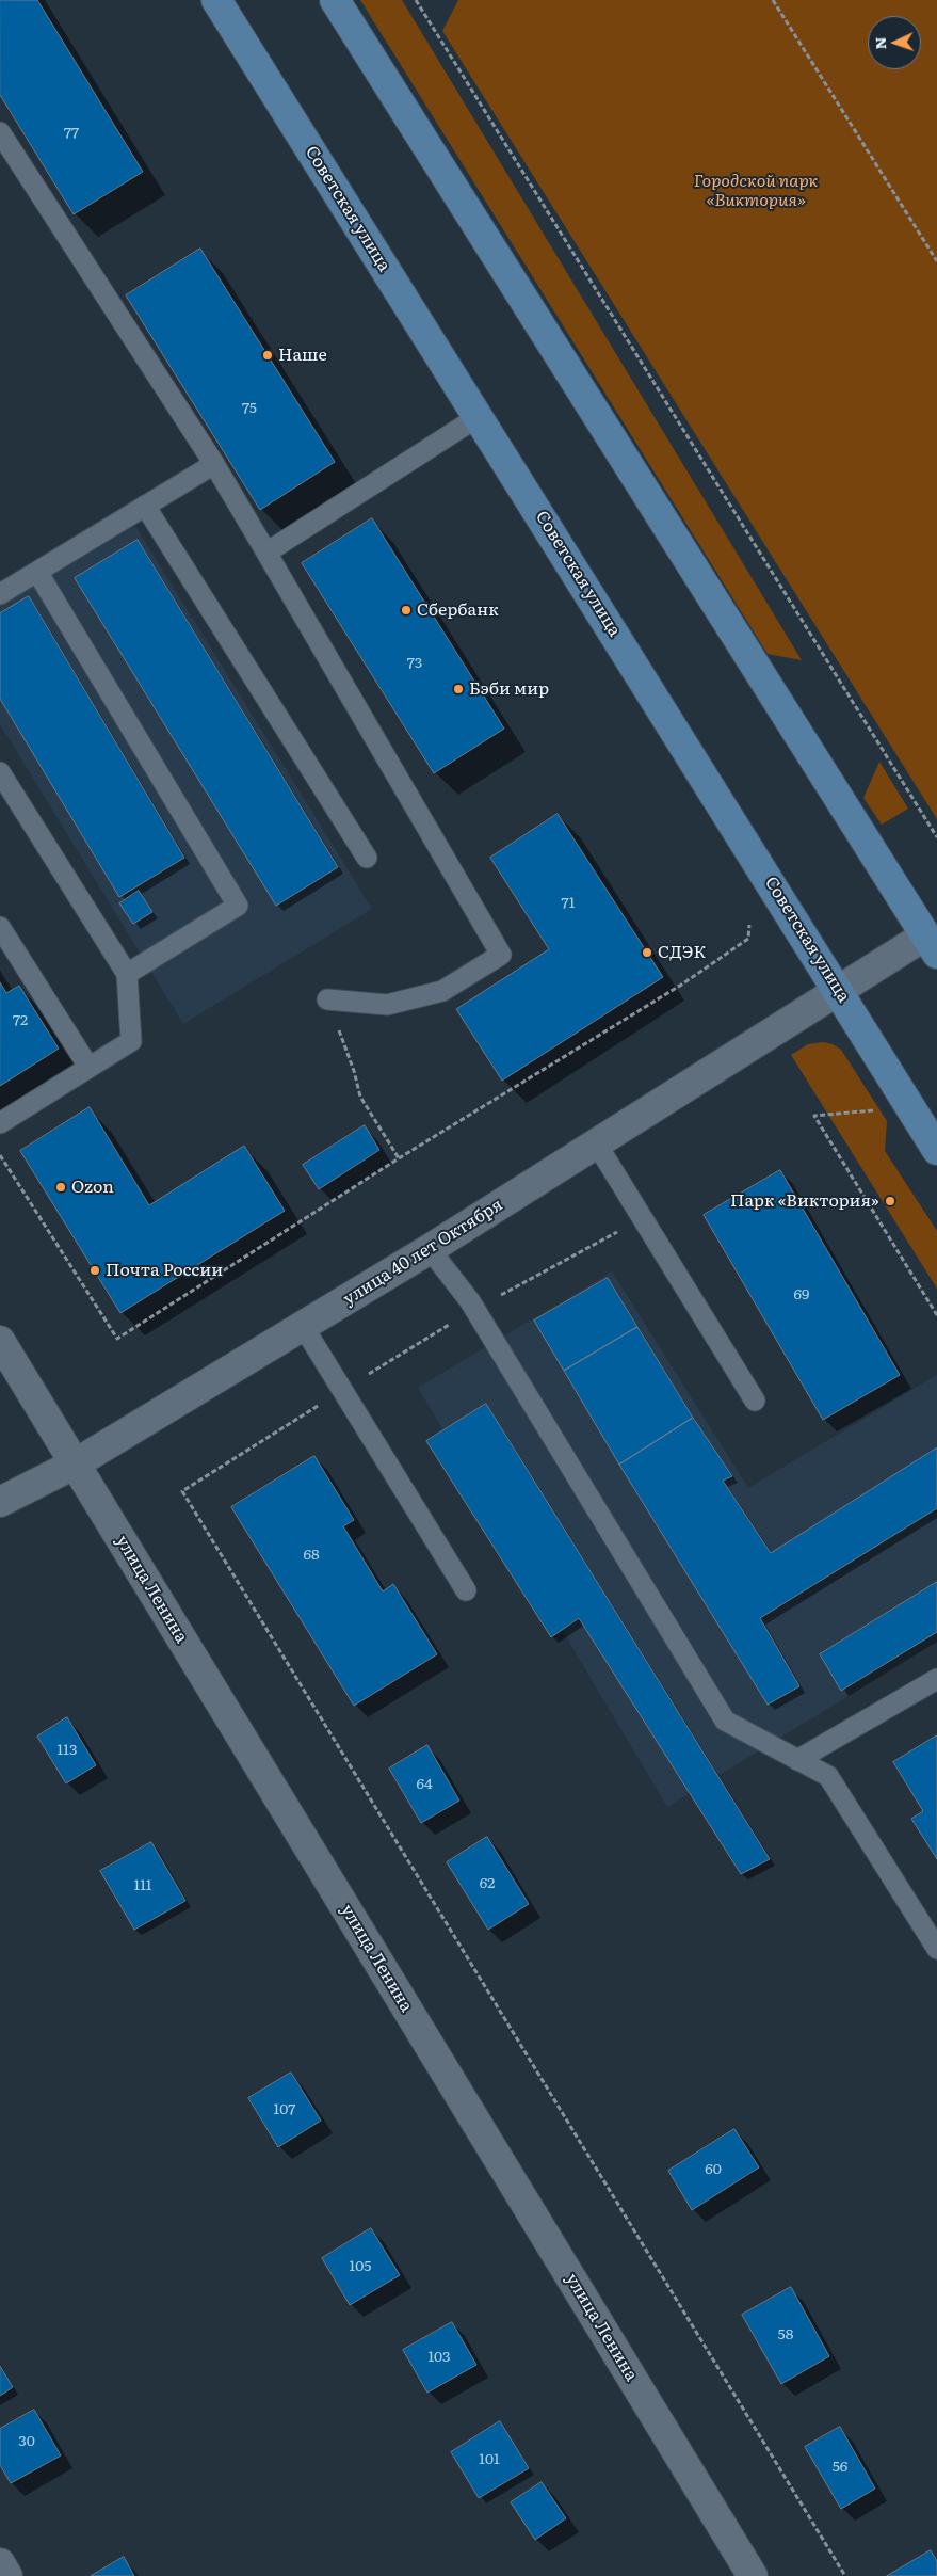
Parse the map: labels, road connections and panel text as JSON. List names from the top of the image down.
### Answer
{
  "streets": {
    "main road": ["Советская улица"],
    "street": ["улица 40 лет Октября", "улица Ленина"]
  },
  "crossings": [
    ["Советская улица", "улица 40 лет Октября"],
    ["улица 40 лет Октября", "улица Ленина"]
  ],
  "parks": ["Городской парк «Виктория»"],
  "places": [
    "Наше",
    "Сбербанк",
    "Бэби мир",
    "СДЭК",
    "Ozon",
    "Парк «Виктория»",
    "Почта России"
  ],
  "house_numbers": [
    "77",
    "75",
    "73",
    "71",
    "72",
    "69",
    "68",
    "113",
    "64",
    "62",
    "111",
    "107",
    "60",
    "105",
    "58",
    "103",
    "30",
    "101",
    "56"
  ],
  "north": "left"
}
